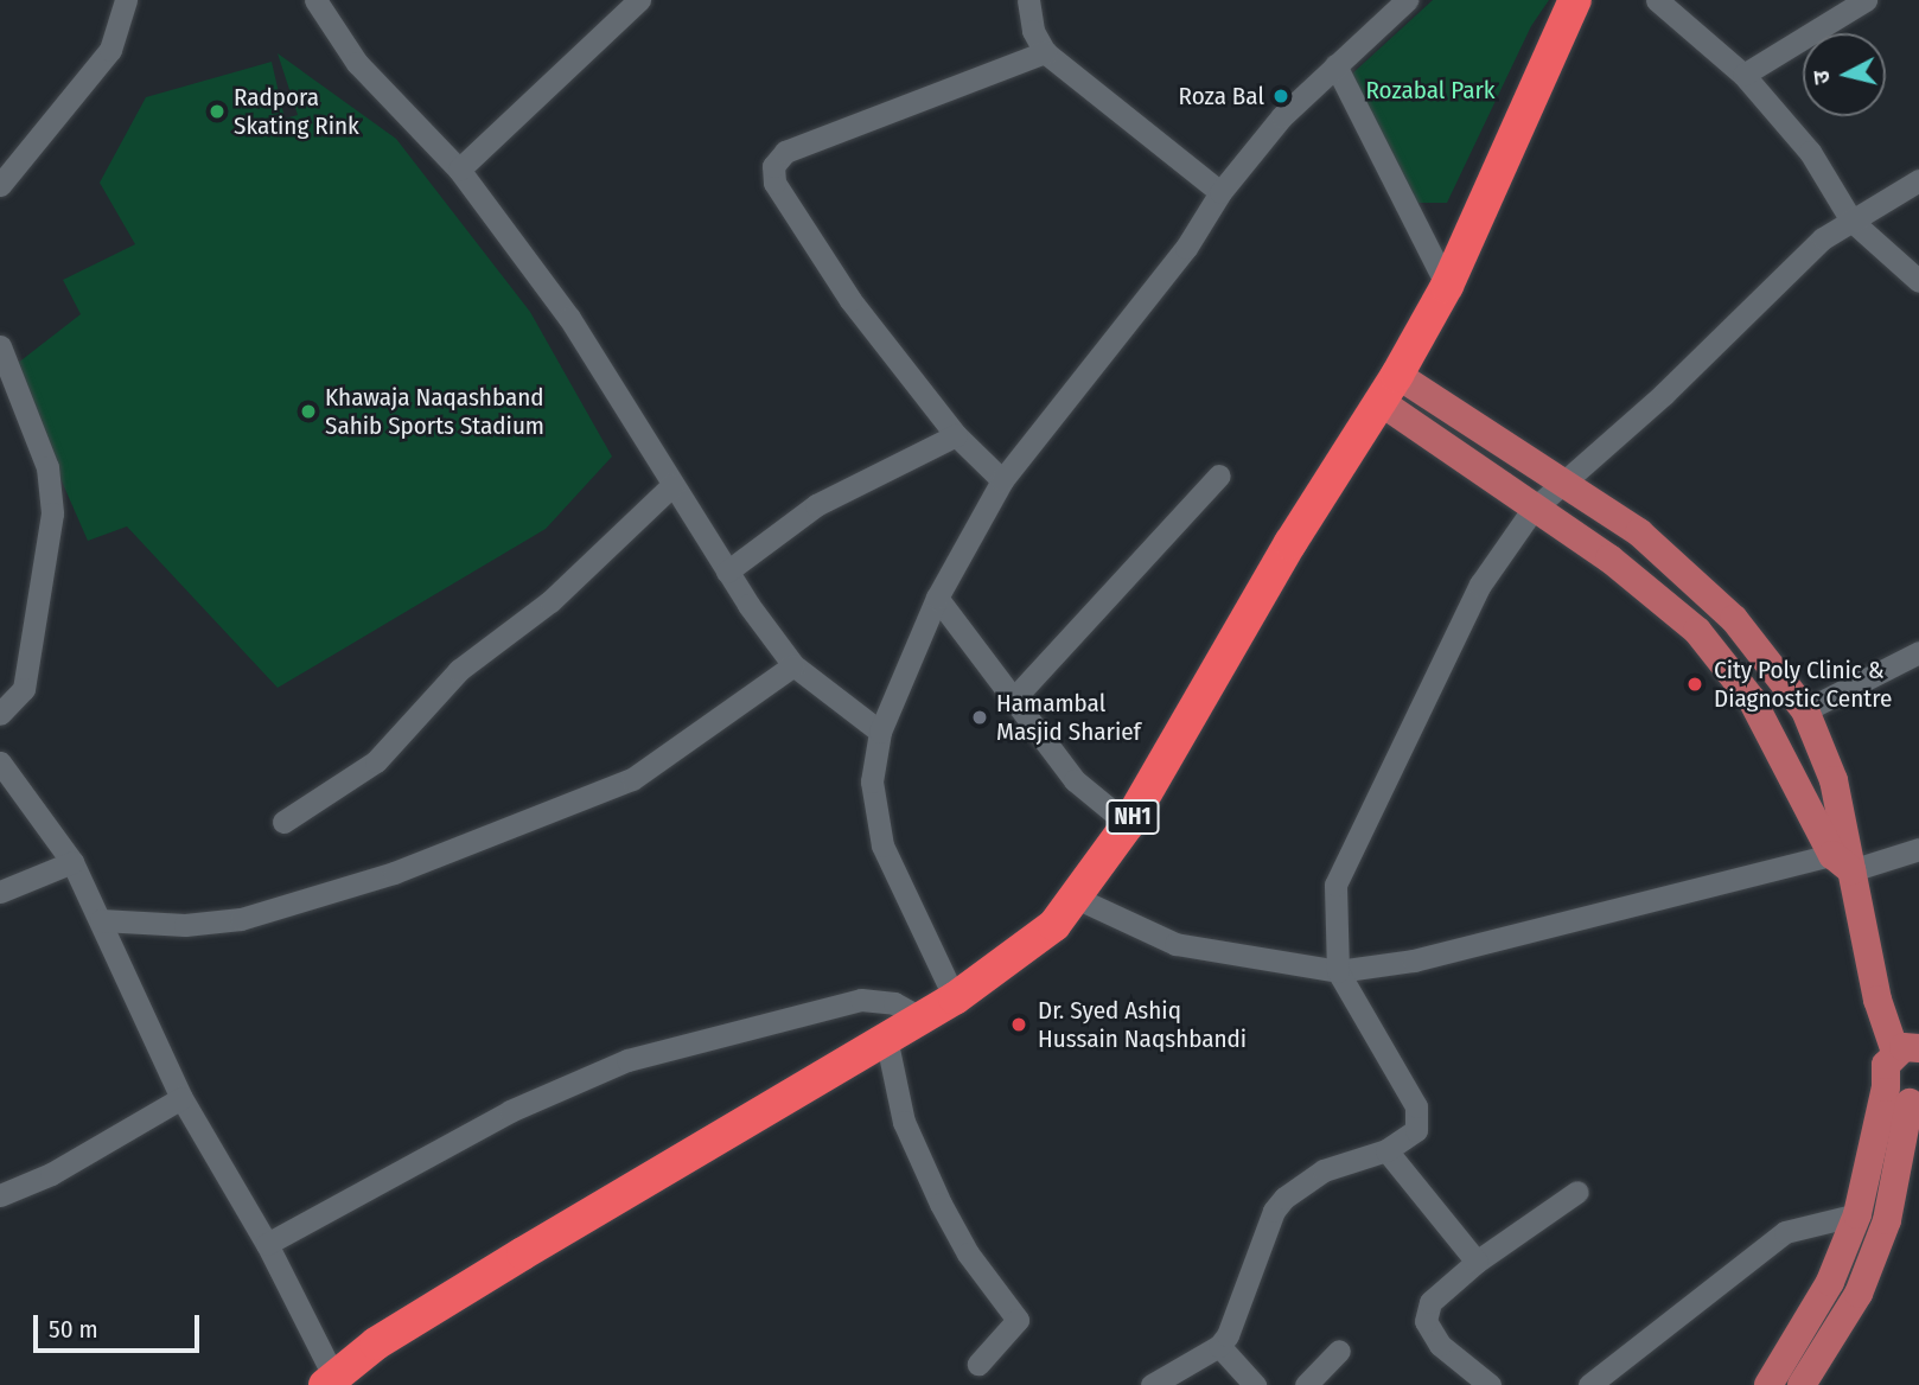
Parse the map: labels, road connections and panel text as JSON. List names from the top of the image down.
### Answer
{
  "streets": {
    "highway": ["NH1"]
  },
  "parks": ["Rozabal Park"],
  "places": [
    "Roza Bal",
    "Radpora Skating Rink",
    "Khawaja Naqashband Sahib Sports Stadium",
    "City Poly Clinic & Diagnostic Centre",
    "Hamambal Masjid Sharief",
    "Dr. Syed Ashiq Hussain Naqshbandi"
  ],
  "scale_bar": "50 m",
  "north": "left"
}
